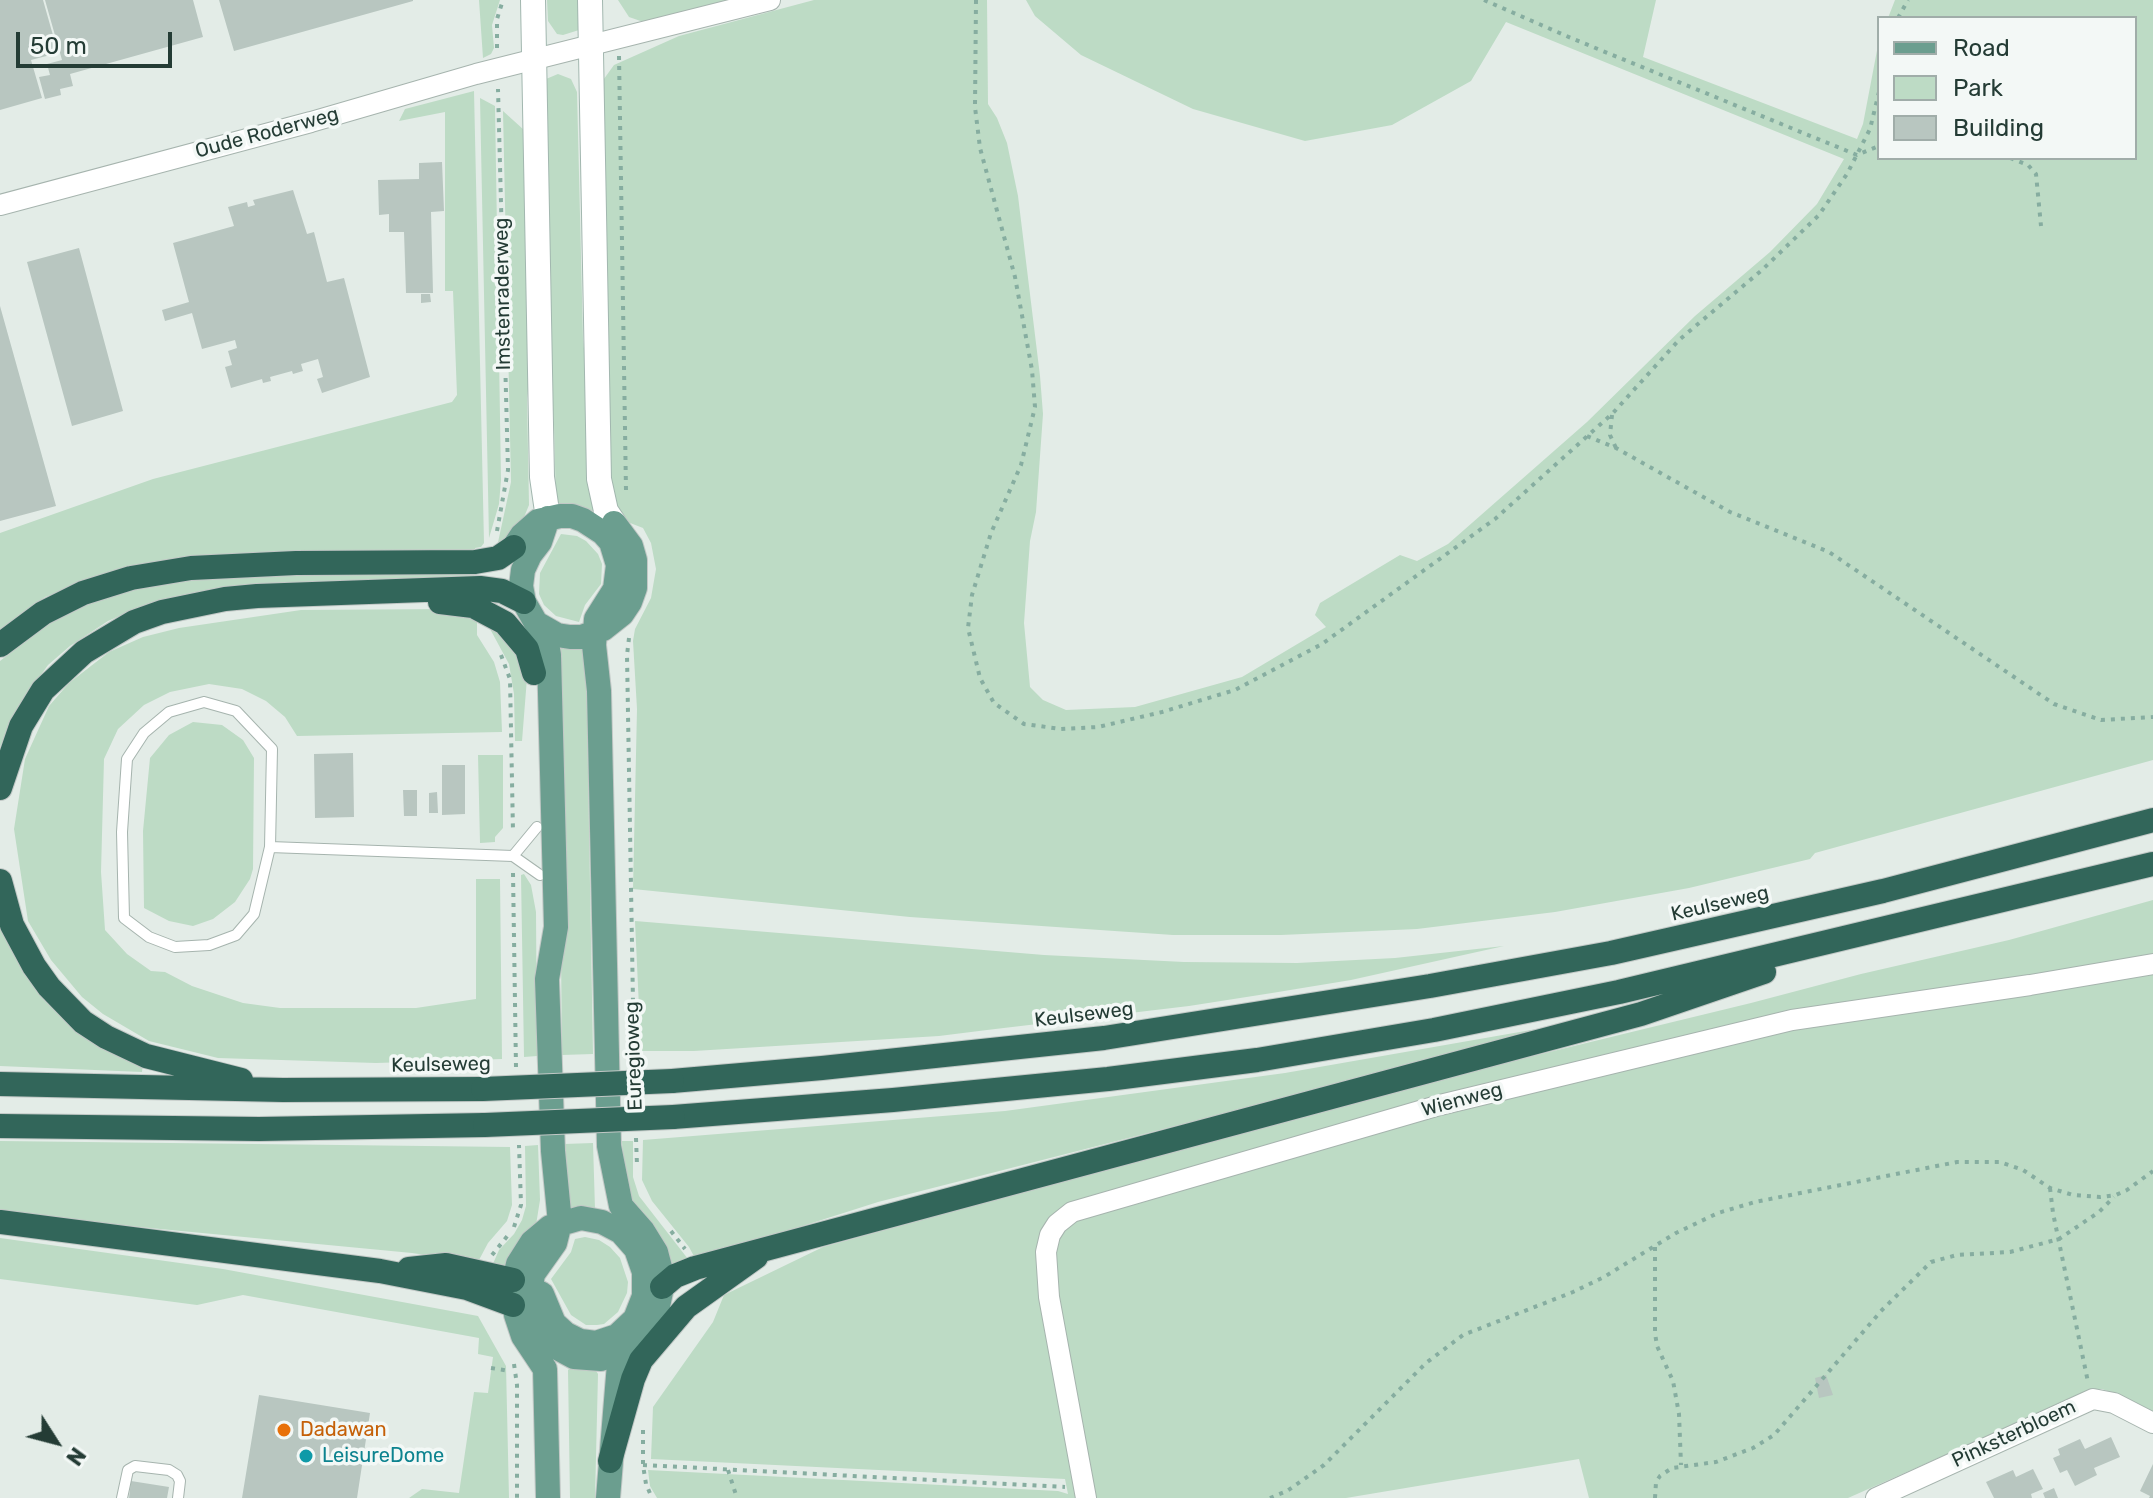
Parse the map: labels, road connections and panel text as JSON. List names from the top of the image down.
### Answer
{
  "streets": {
    "highway": ["Keulseweg"],
    "main road": ["Euregioweg"],
    "street": [
      "Oude Roderweg",
      "Imstenraderweg",
      "Wienweg",
      "Pinksterbloem"
    ]
  },
  "crossings": [
    ["Oude Roderweg", "Imstenraderweg"]
  ],
  "places": ["Dadawan", "LeisureDome"],
  "legend": ["Road", "Park", "Building"],
  "scale_bar": "50 m",
  "north": "bottom right"
}
